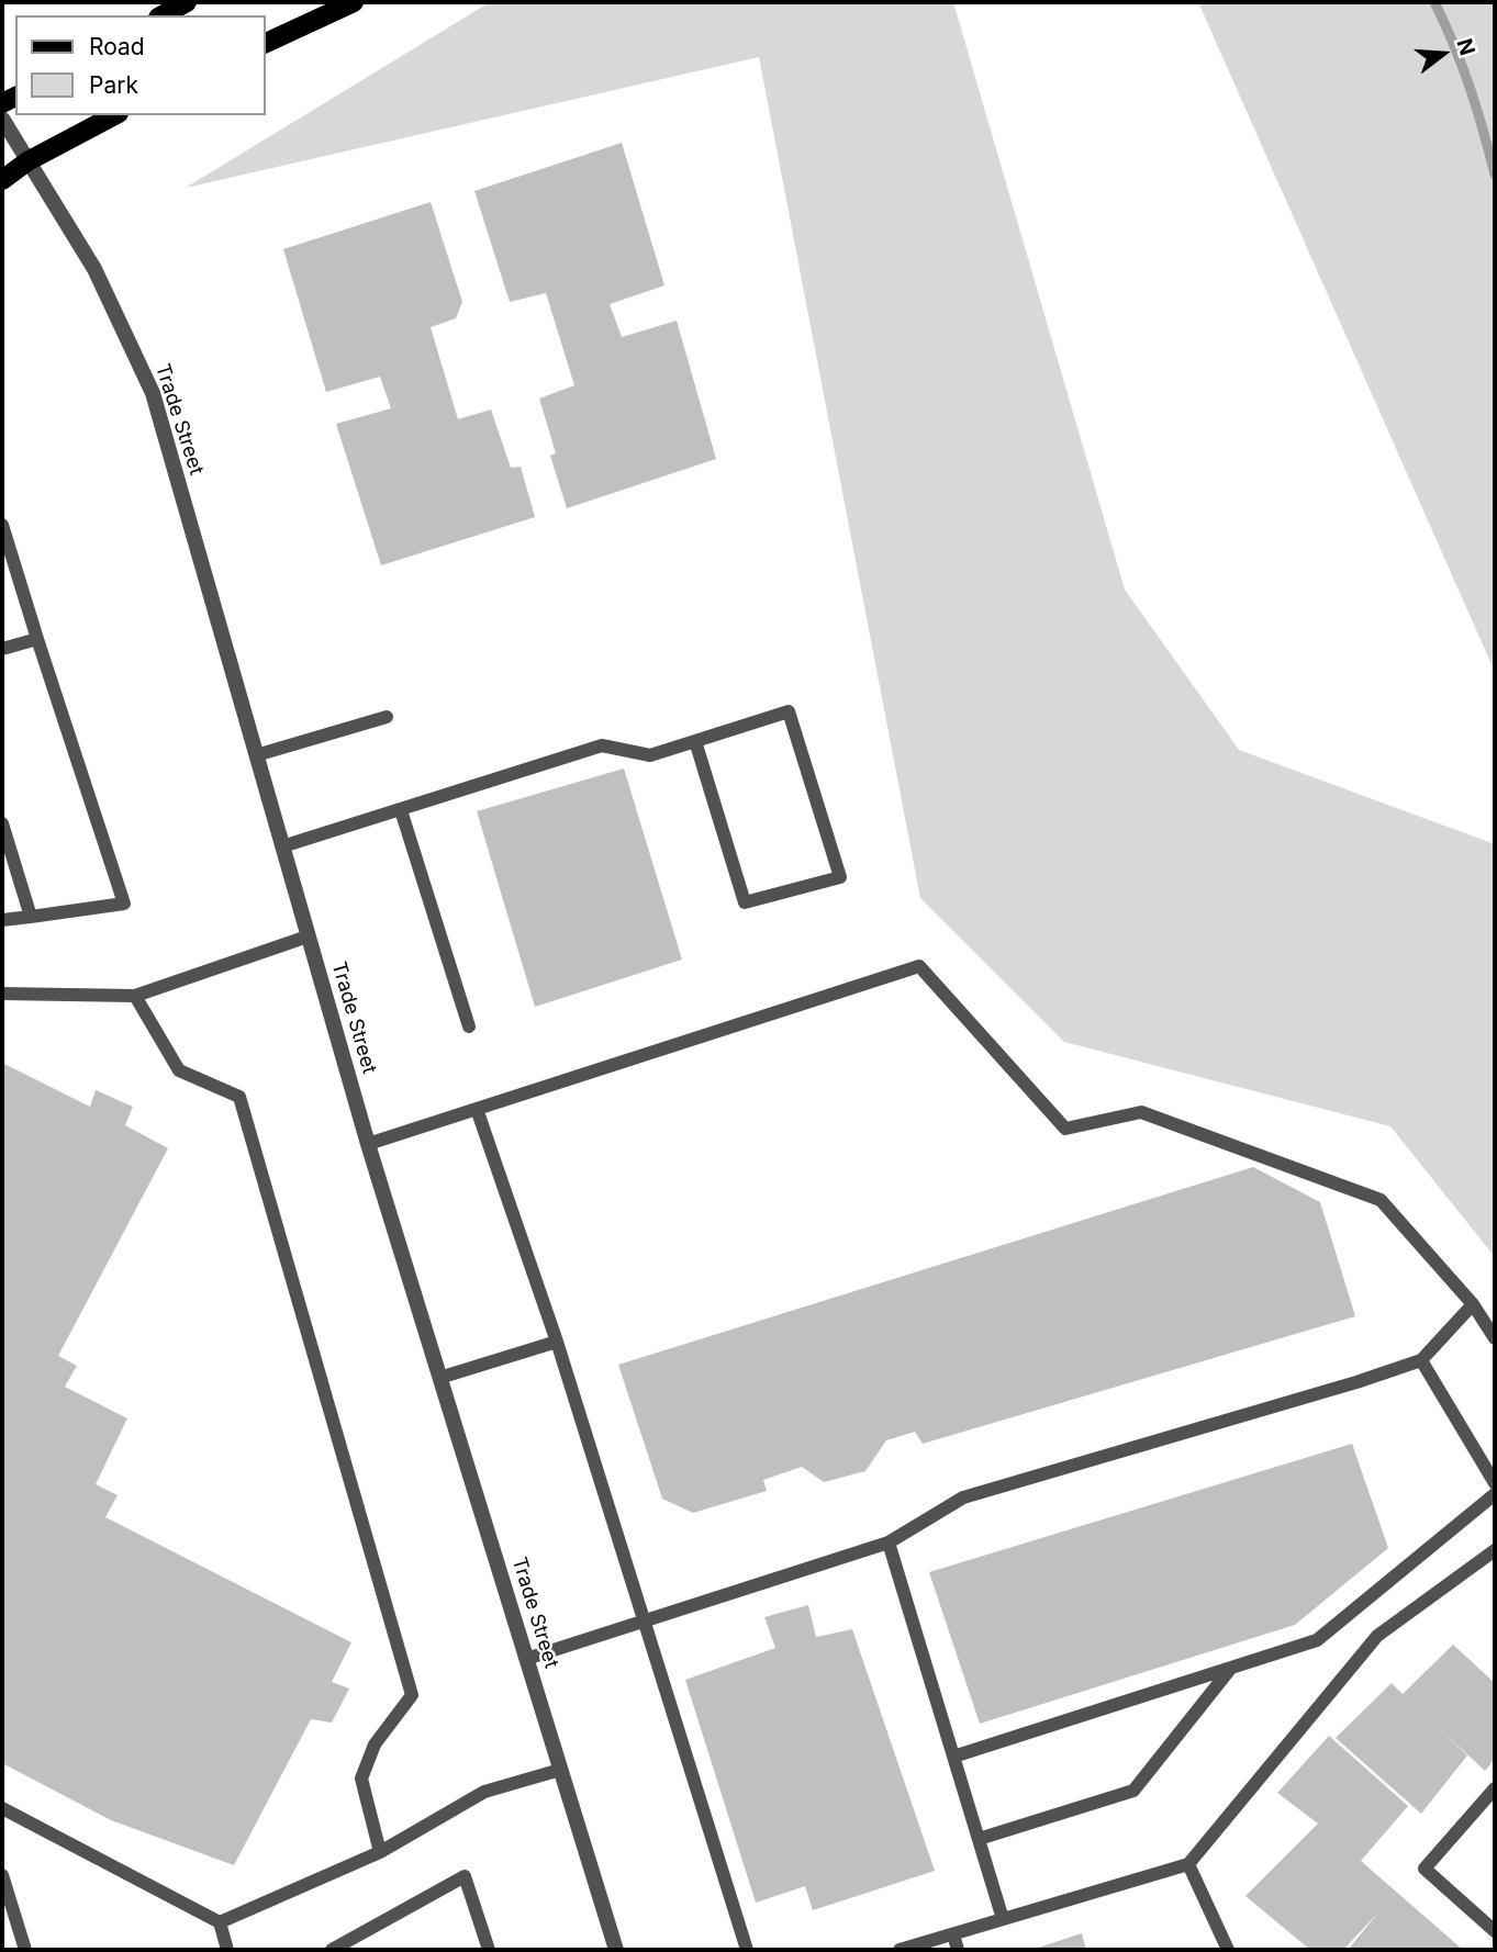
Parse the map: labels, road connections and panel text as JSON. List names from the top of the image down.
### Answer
{
  "streets": {
    "street": ["Trade Street"]
  },
  "legend": ["Road", "Park"],
  "north": "right"
}
